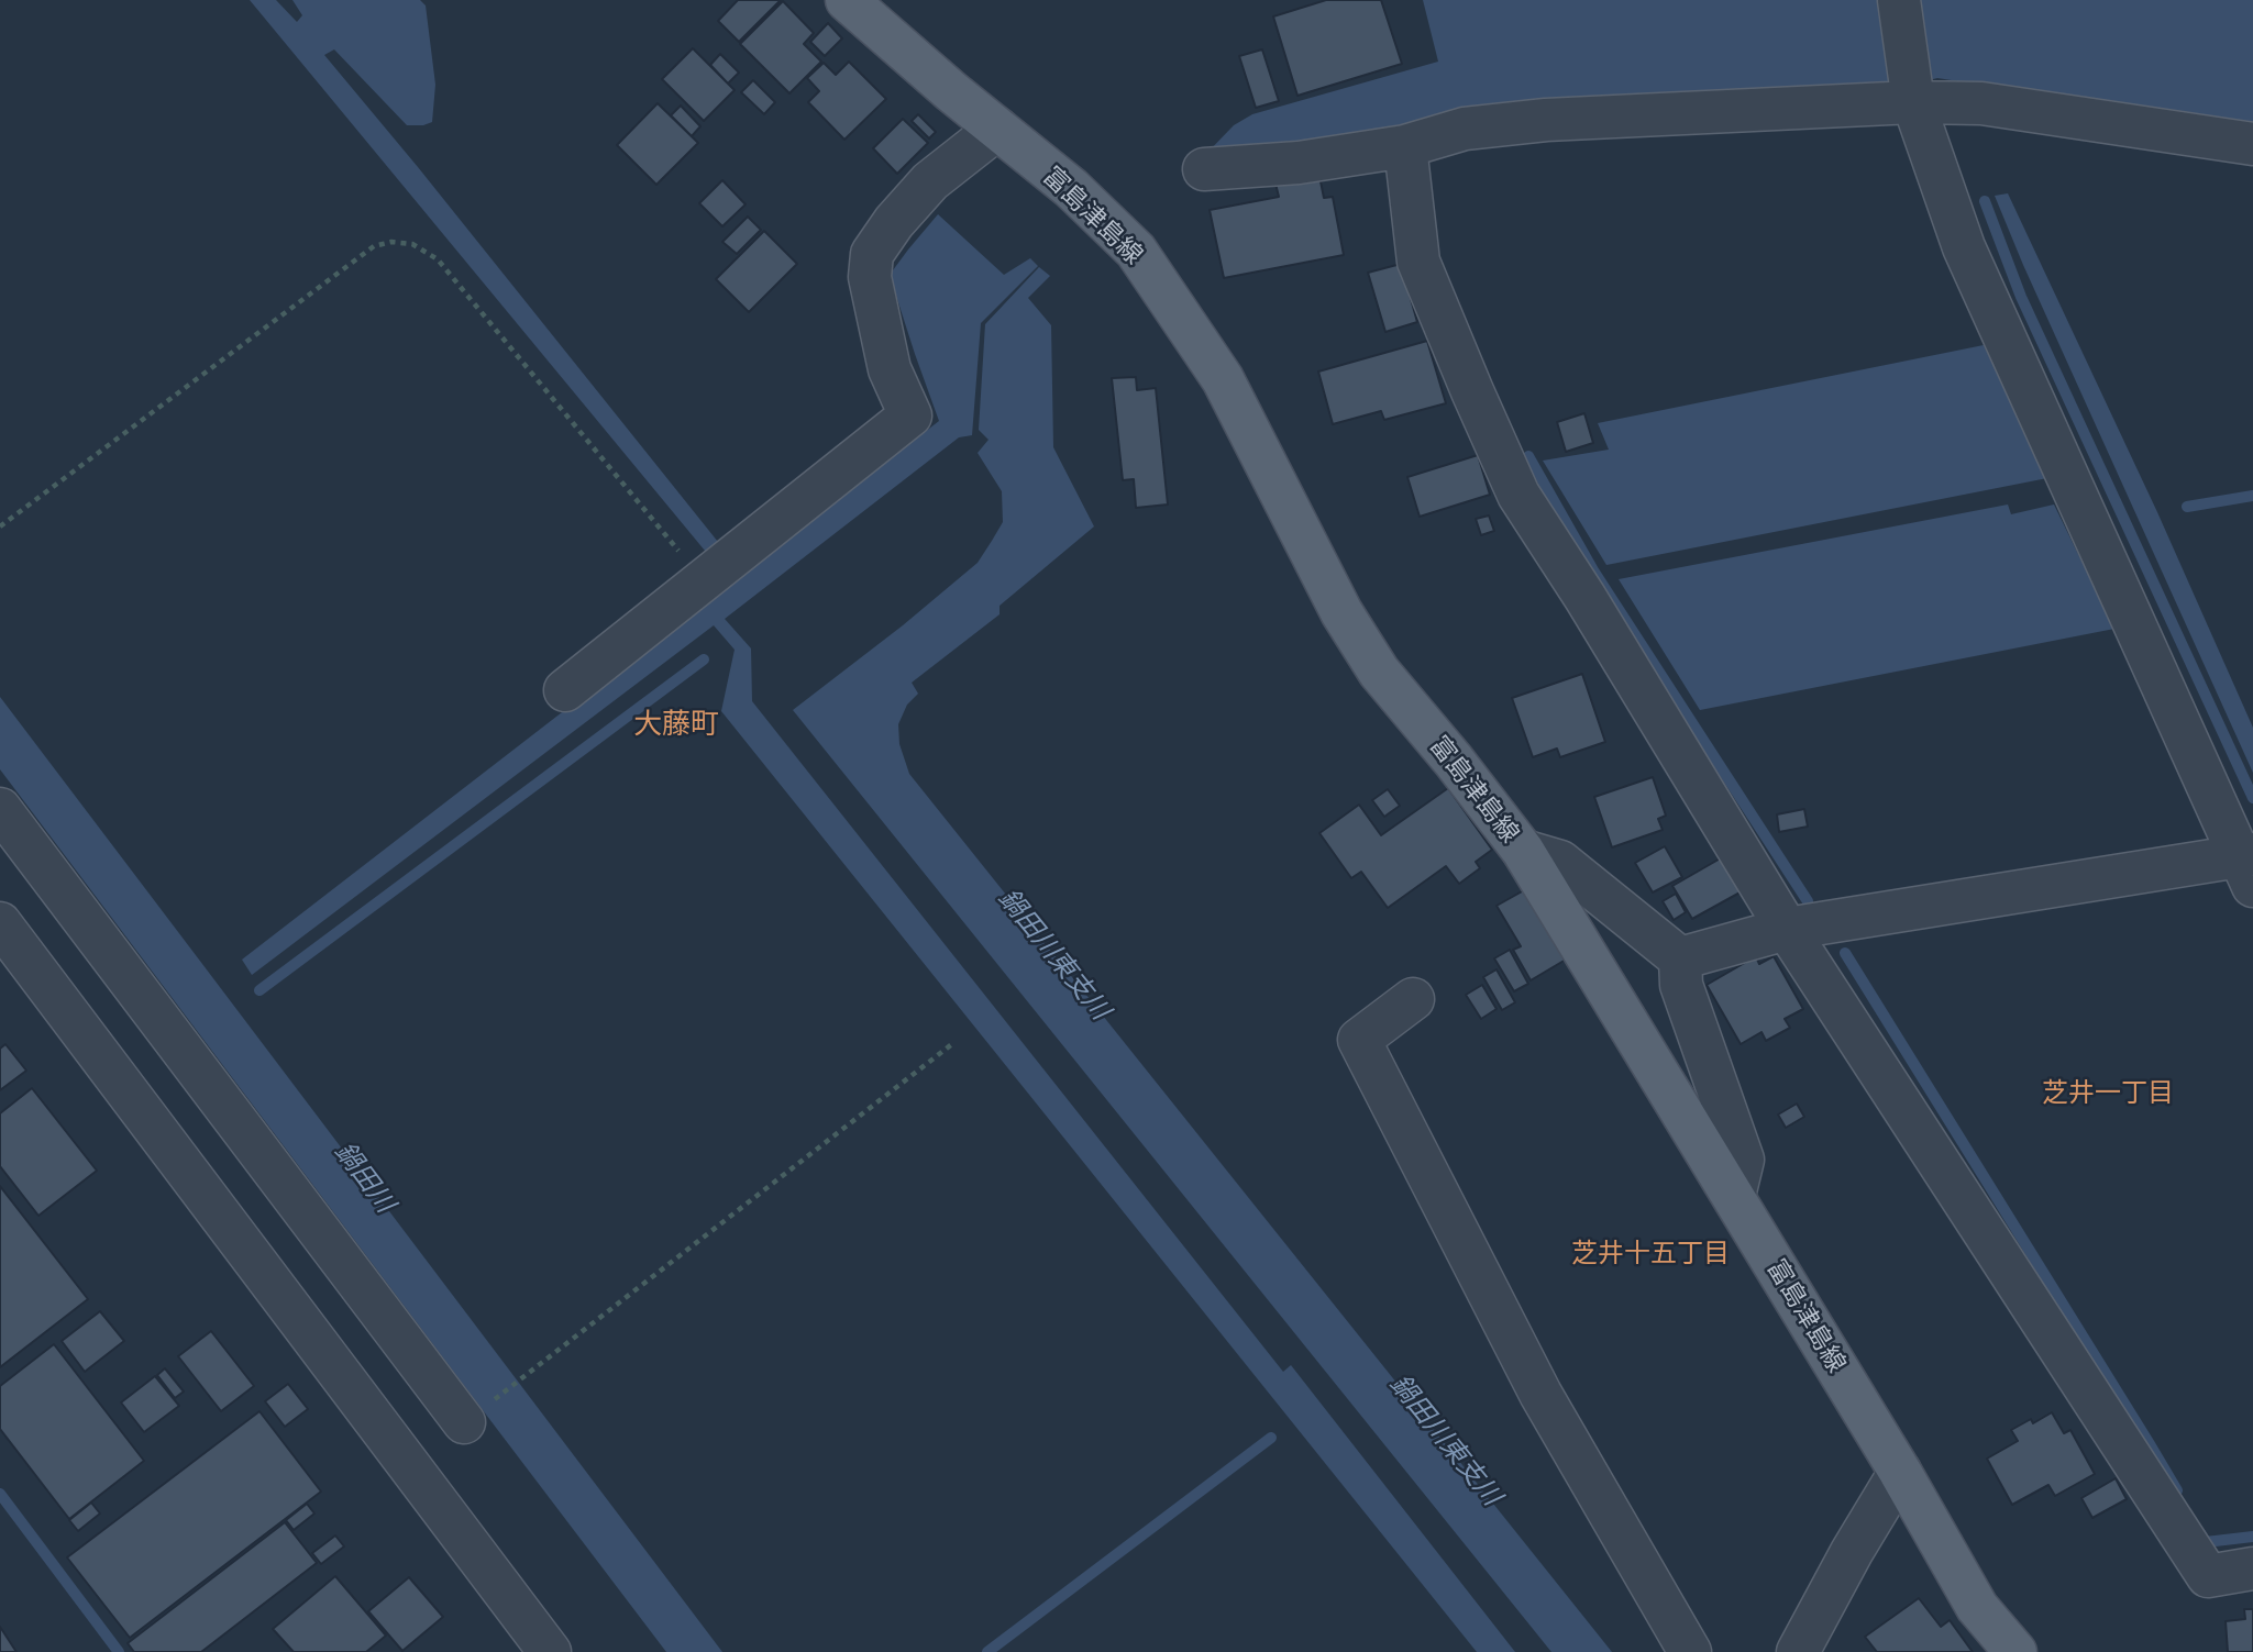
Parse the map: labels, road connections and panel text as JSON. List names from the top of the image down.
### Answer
{
  "streets": {
    "main road": ["富島津島線"]
  },
  "districts": ["大藤町", "芝井一丁目", "芝井十五丁目"],
  "water": ["鍋田川東支川", "鍋田川"]
}
